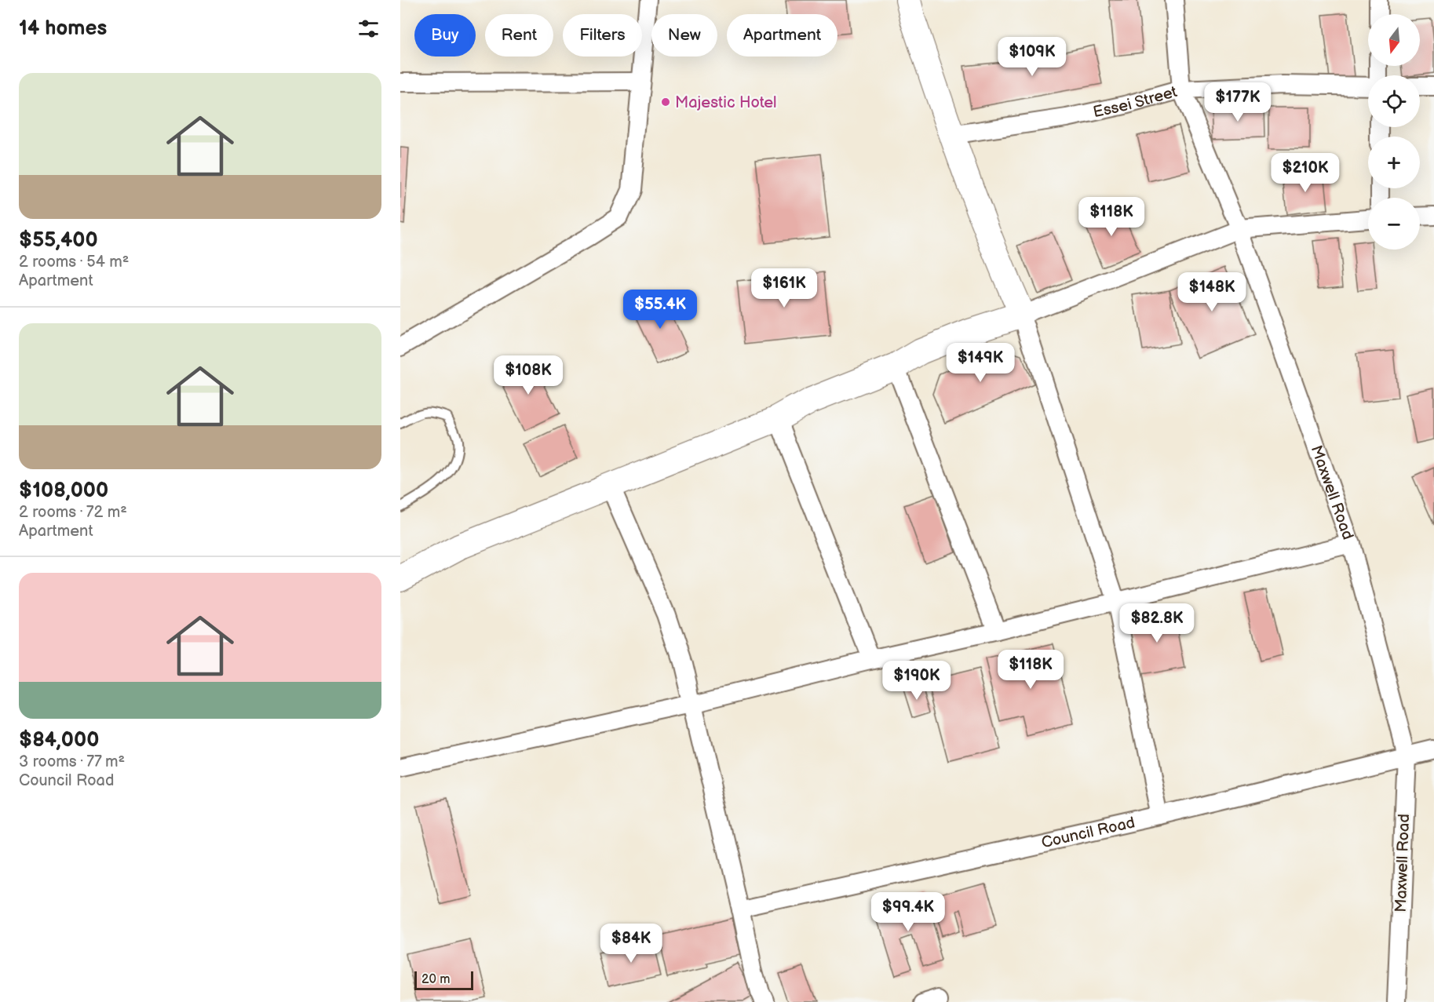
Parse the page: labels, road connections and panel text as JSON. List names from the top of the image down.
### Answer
{
  "streets": {
    "street": ["Essei Street", "Maxwell Road", "Council Road"]
  },
  "crossings": [
    ["Essei Street", "Maxwell Road"],
    ["Maxwell Road", "Council Road"]
  ],
  "places": ["Majestic Hotel"],
  "scale_bar": "20 m",
  "north": "bottom",
  "page": {
    "heading": "14 homes",
    "map_buttons": ["+", "−"],
    "chip": [
      "Buy",
      "Rent",
      "Filters",
      "New",
      "Apartment"
    ],
    "price": [
      "$109K",
      "$177K",
      "$210K",
      "$118K",
      "$161K",
      "$148K",
      "$55.4K",
      "$149K",
      "$108K",
      "$82.8K",
      "$118K",
      "$190K",
      "$99.4K",
      "$84K"
    ],
    "list": [
      {
        "name": "$55,400",
        "note": "2 rooms · 54 m² · Apartment"
      },
      {
        "name": "$108,000",
        "note": "2 rooms · 72 m² · Apartment"
      },
      {
        "name": "$84,000",
        "note": "3 rooms · 77 m² · Council Road"
      }
    ],
    "scale": "20 m"
  }
}
